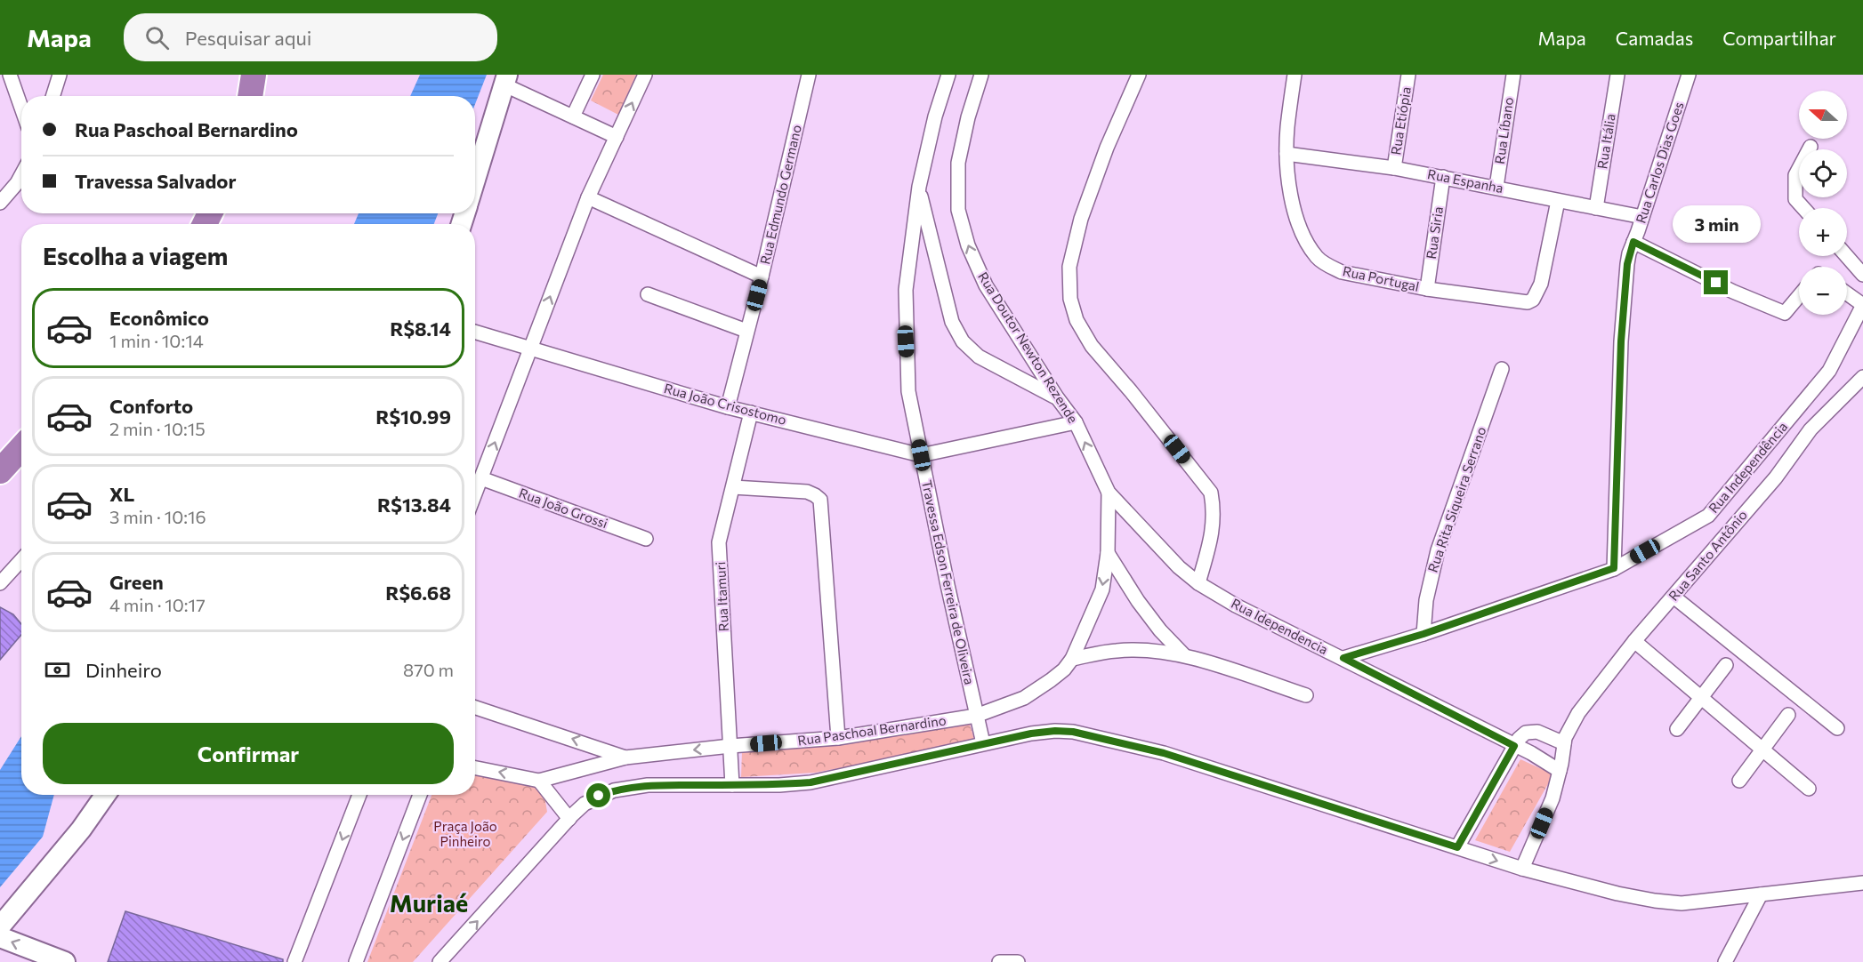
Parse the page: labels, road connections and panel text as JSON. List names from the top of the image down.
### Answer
{
  "streets": {
    "street": [
      "Rua Etiópia",
      "Rua Líbano",
      "Rua Itália",
      "Rua Carlos Dias Goes",
      "Rua Espanha",
      "Rua Edmundo Germano",
      "Rua Siria",
      "Rua Portugal",
      "Rua Doutor Newton Rezende",
      "Rua João Crisostomo",
      "Rua Independência",
      "Rua Rita Siqueira Serrano",
      "Rua João Grossi",
      "Rua Santo Antônio",
      "Travessa Edson Ferreira de Oliveira",
      "Rua Itamuri",
      "Rua Idependencia",
      "Rua Paschoal Bernardino"
    ]
  },
  "crossings": [
    ["Rua Etiópia", "Rua Espanha"],
    ["Rua Líbano", "Rua Espanha"],
    ["Rua Itália", "Rua Espanha"],
    ["Rua Carlos Dias Goes", "Rua Espanha"],
    ["Rua Carlos Dias Goes", "Rua Independência"],
    ["Rua Espanha", "Rua Siria"],
    ["Rua Espanha", "Rua Portugal"],
    ["Rua Edmundo Germano", "Rua João Crisostomo"],
    ["Rua Siria", "Rua Portugal"],
    ["Rua Doutor Newton Rezende", "Rua Idependencia"],
    ["Rua João Crisostomo", "Travessa Edson Ferreira de Oliveira"],
    ["Rua João Crisostomo", "Rua Itamuri"],
    ["Rua Independência", "Rua Rita Siqueira Serrano"],
    ["Rua Independência", "Rua Idependencia"],
    ["Rua Santo Antônio", "Rua Idependencia"],
    ["Travessa Edson Ferreira de Oliveira", "Rua Paschoal Bernardino"],
    ["Rua Itamuri", "Rua Paschoal Bernardino"]
  ],
  "one_way": ["Rua Doutor Newton Rezende"],
  "districts": ["Muriaé"],
  "parks": ["Praça João Pinheiro"],
  "north": "left",
  "page": {
    "header": "Mapa",
    "search": "Pesquisar aqui",
    "nav": ["Mapa", "Camadas", "Compartilhar"],
    "map_buttons": ["+", "−"],
    "banner": ["Rua Paschoal Bernardino", "Travessa Salvador"],
    "bubble": "3 min",
    "heading": "Escolha a viagem",
    "list": [
      {
        "name": "Econômico",
        "note": "1 min · 10:14",
        "value": "R$8.14"
      },
      {
        "name": "Conforto",
        "note": "2 min · 10:15",
        "value": "R$10.99"
      },
      {
        "name": "XL",
        "note": "3 min · 10:16",
        "value": "R$13.84"
      },
      {
        "name": "Green",
        "note": "4 min · 10:17",
        "value": "R$6.68"
      }
    ],
    "pay": ["Dinheiro", "870 m"],
    "buttons": "Confirmar"
  }
}
